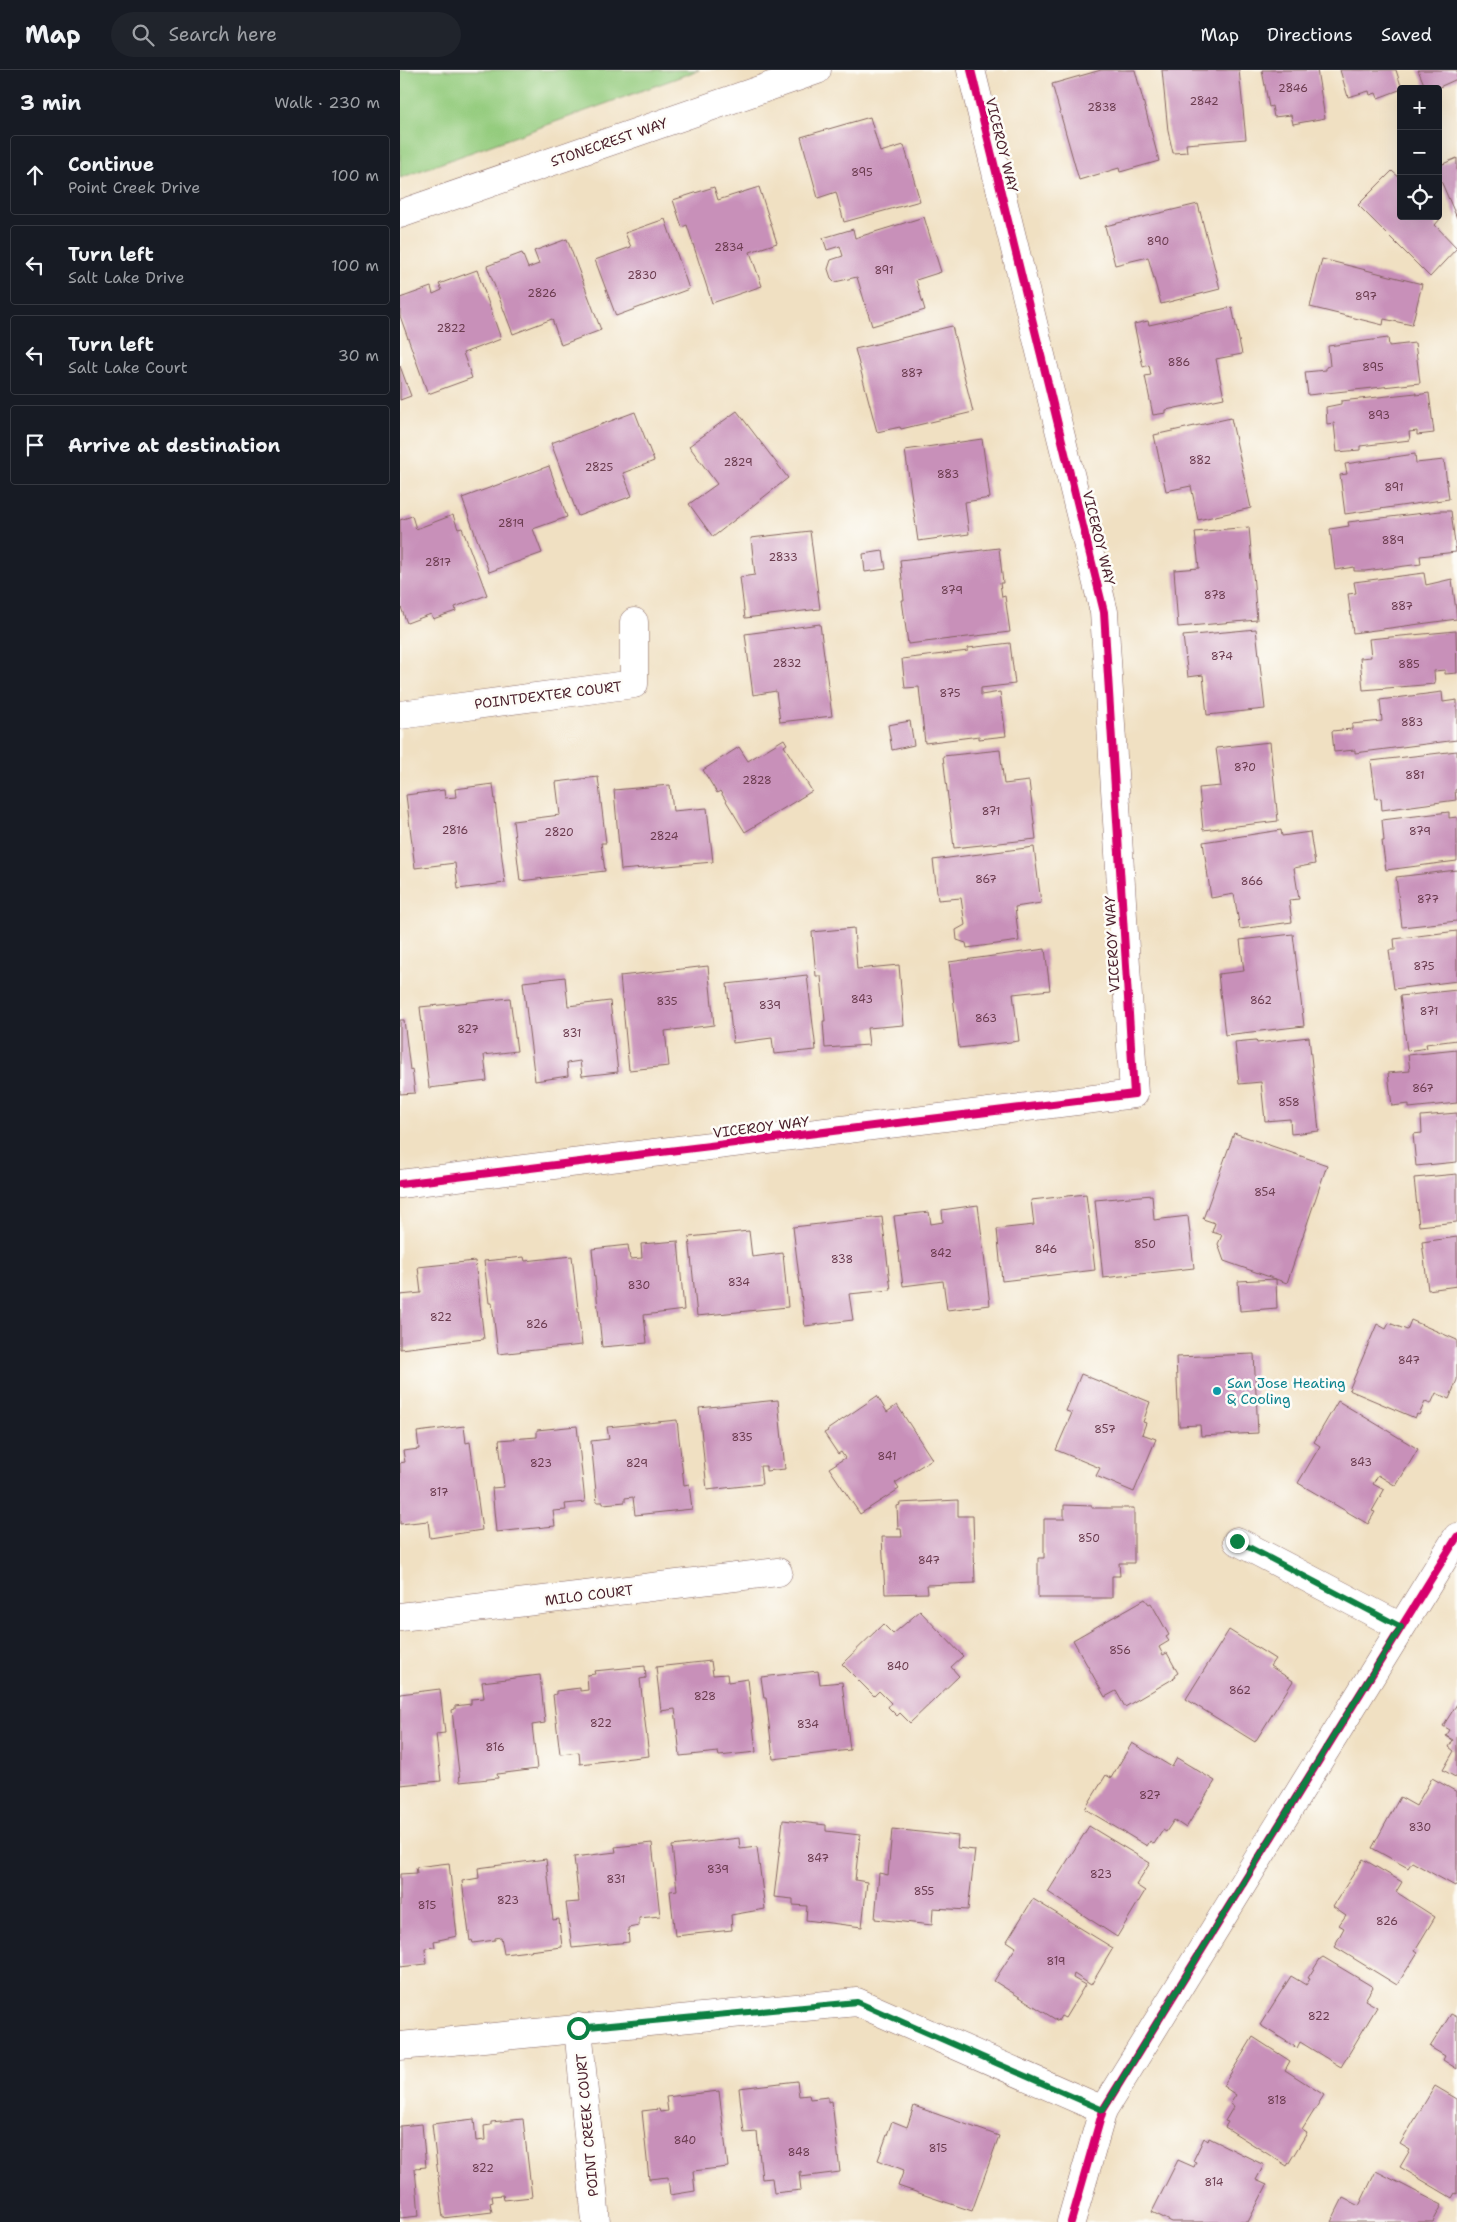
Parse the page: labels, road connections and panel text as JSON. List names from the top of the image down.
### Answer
{
  "streets": {
    "street": [
      "STONECREST WAY",
      "VICEROY WAY",
      "POINTDEXTER COURT",
      "MILO COURT",
      "POINT CREEK COURT"
    ]
  },
  "places": ["San Jose Heating & Cooling"],
  "house_numbers": [
    "2846",
    "2842",
    "2838",
    "895",
    "890",
    "2834",
    "891",
    "2830",
    "2826",
    "897",
    "2822",
    "886",
    "895",
    "887",
    "893",
    "882",
    "2829",
    "2825",
    "883",
    "891",
    "2819",
    "889",
    "2833",
    "2817",
    "879",
    "878",
    "887",
    "874",
    "2832",
    "885",
    "875",
    "883",
    "870",
    "881",
    "2828",
    "871",
    "2816",
    "879",
    "2820",
    "2824",
    "867",
    "866",
    "877",
    "875",
    "843",
    "862",
    "835",
    "839",
    "871",
    "863",
    "827",
    "831",
    "867",
    "858",
    "854",
    "850",
    "846",
    "842",
    "838",
    "834",
    "830",
    "822",
    "826",
    "847",
    "857",
    "835",
    "841",
    "843",
    "823",
    "829",
    "817",
    "850",
    "847",
    "856",
    "840",
    "862",
    "828",
    "822",
    "834",
    "816",
    "827",
    "830",
    "847",
    "839",
    "823",
    "831",
    "855",
    "823",
    "815",
    "826",
    "819",
    "822",
    "818",
    "840",
    "815",
    "848",
    "822",
    "814"
  ],
  "page": {
    "header": "Map",
    "search": "Search here",
    "nav": ["Map", "Directions", "Saved"],
    "heading": ["3 min", "Walk · 230 m"],
    "map_buttons": ["+", "−"],
    "list": [
      ["Continue", "Point Creek Drive", "100 m"],
      ["Turn left", "Salt Lake Drive", "100 m"],
      ["Turn left", "Salt Lake Court", "30 m"],
      "Arrive at destination"
    ]
  }
}
